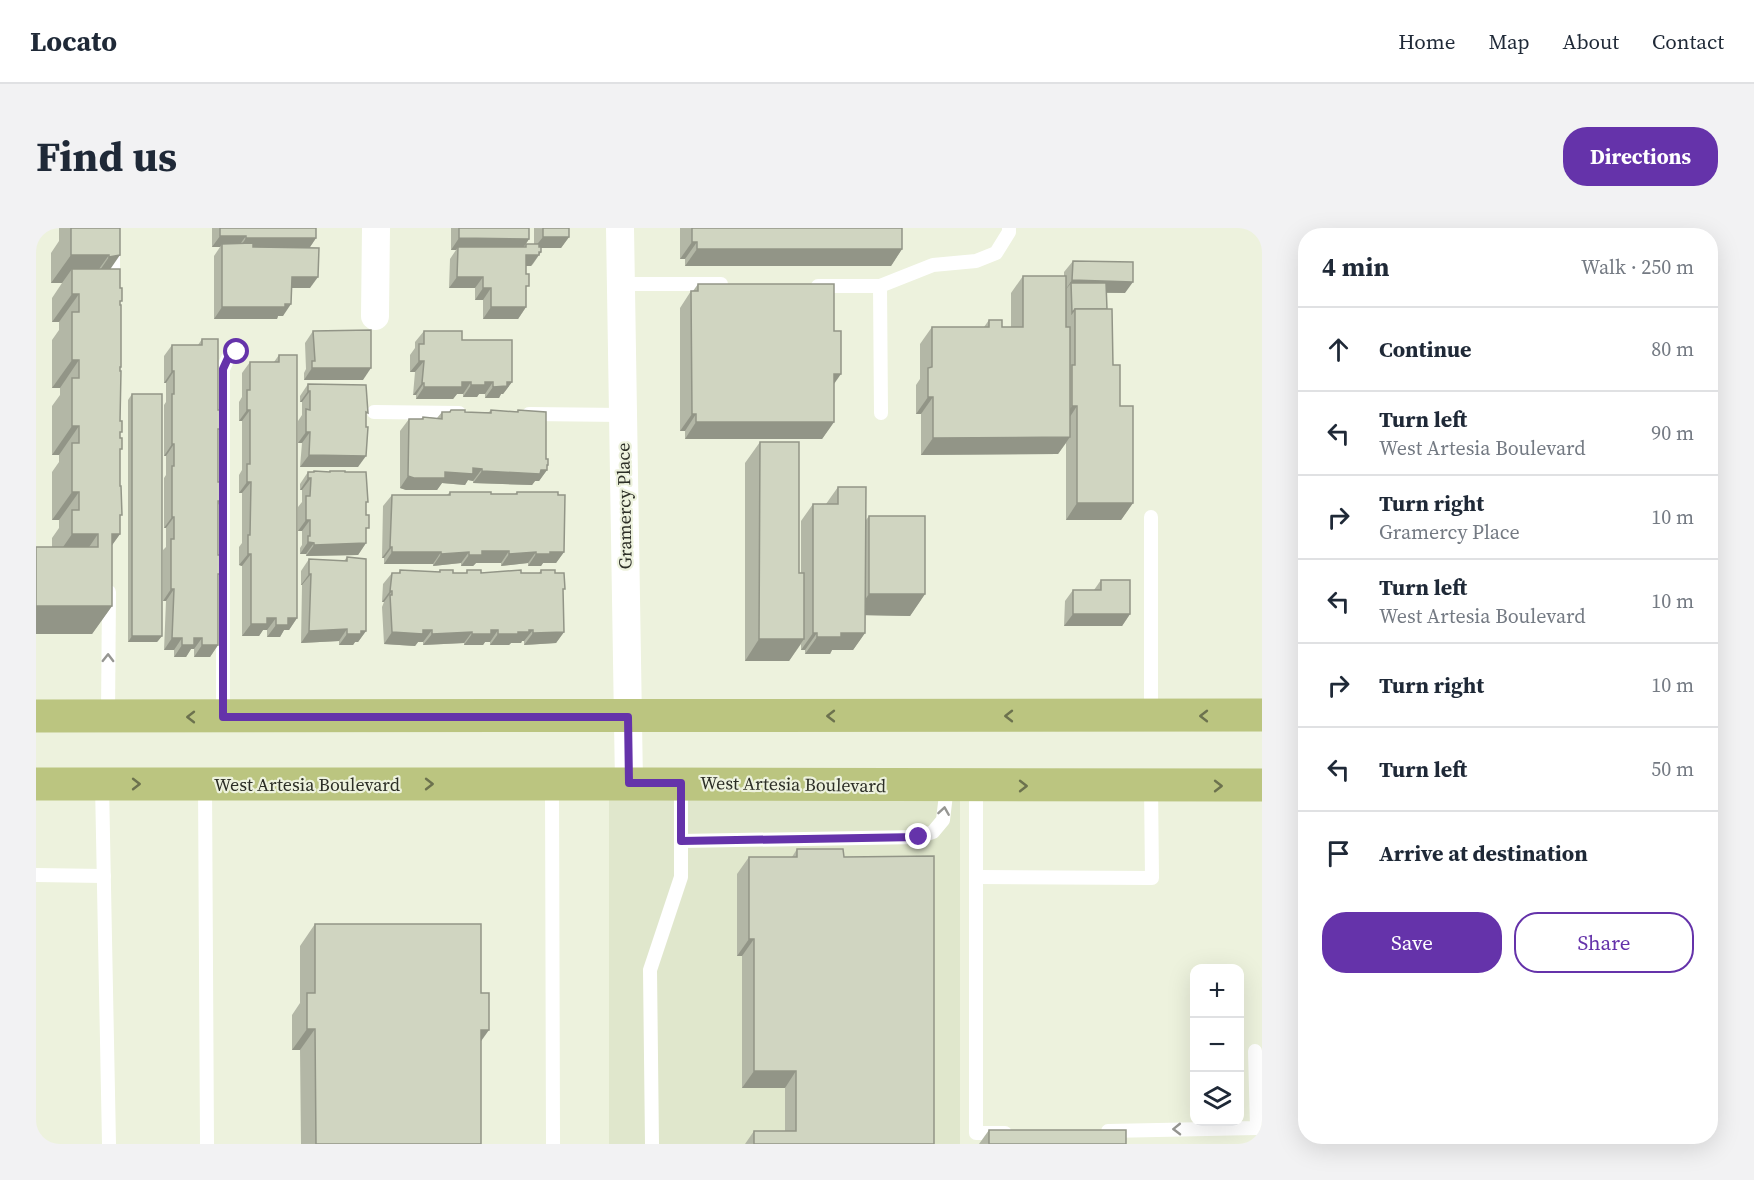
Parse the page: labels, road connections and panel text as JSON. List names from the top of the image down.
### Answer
{
  "streets": {
    "main road": ["West Artesia Boulevard"],
    "street": ["Gramercy Place"]
  },
  "crossings": [
    ["Gramercy Place", "West Artesia Boulevard"]
  ],
  "page": {
    "header": "Locato",
    "nav": [
      "Home",
      "Map",
      "About",
      "Contact"
    ],
    "title": "Find us",
    "buttons": [
      "Directions",
      ["Save", "Share"]
    ],
    "heading": ["4 min", "Walk · 250 m"],
    "list": [
      ["Continue", "80 m"],
      ["Turn left", "West Artesia Boulevard", "90 m"],
      ["Turn right", "Gramercy Place", "10 m"],
      ["Turn left", "West Artesia Boulevard", "10 m"],
      ["Turn right", "10 m"],
      ["Turn left", "50 m"],
      "Arrive at destination"
    ],
    "map_buttons": ["+", "−"]
  }
}
